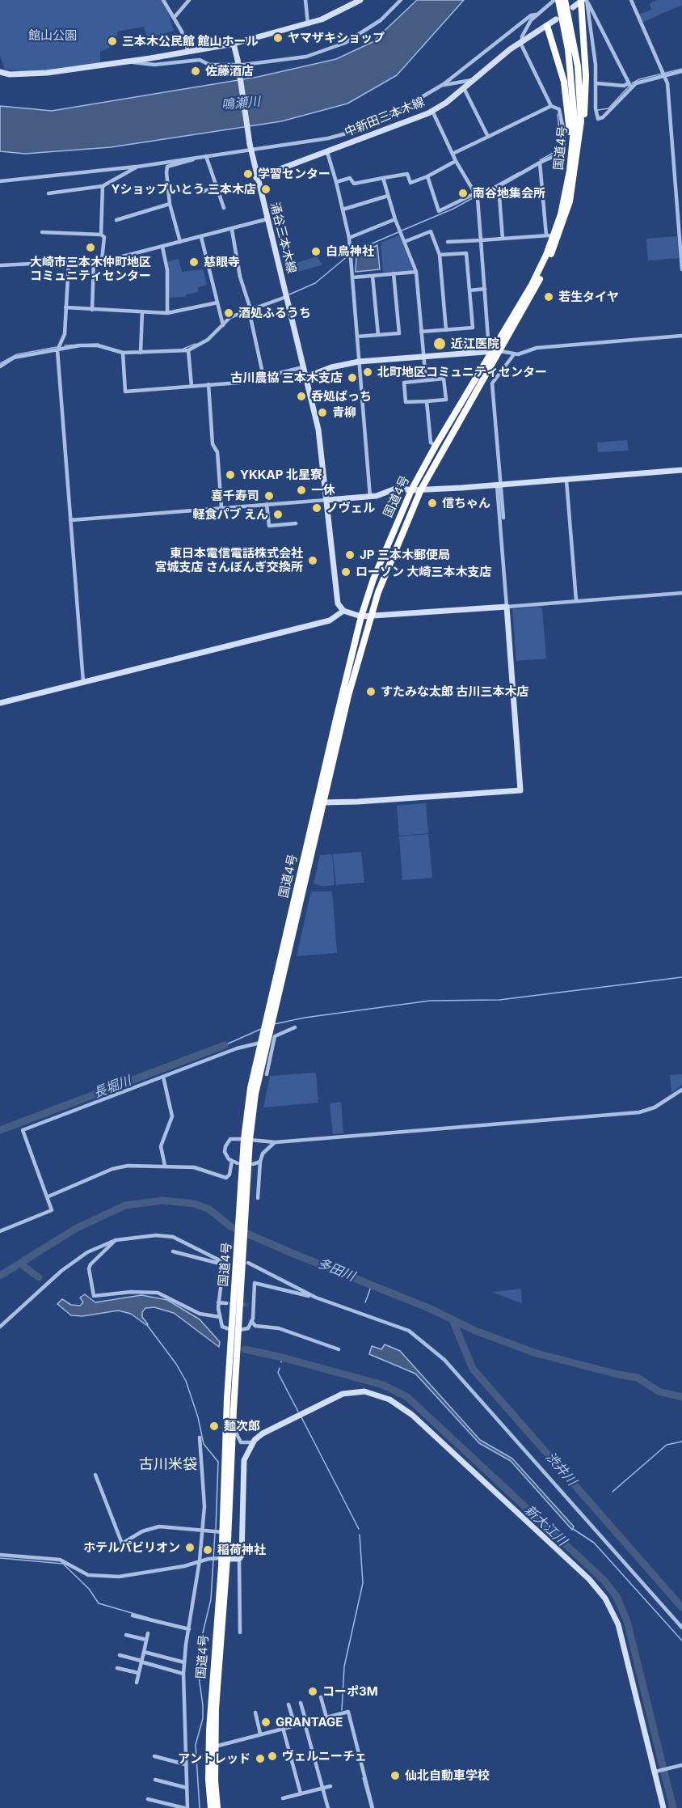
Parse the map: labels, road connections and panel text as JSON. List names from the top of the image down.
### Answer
{
  "streets": {
    "highway": ["国道4号"],
    "street": ["中新田三本木線", "涌谷三本木線"]
  },
  "crossings": [
    ["中新田三本木線", "涌谷三本木線"]
  ],
  "districts": ["古川米袋"],
  "water": [
    "鳴瀬川",
    "長堀川",
    "多田川",
    "渋井川",
    "新大江川"
  ],
  "parks": ["館山公園"],
  "places": [
    "ヤマザキショップ",
    "三本木公民館 館山ホール",
    "佐藤酒店",
    "学習センター",
    "Yショップいとう 三本木店",
    "南谷地集会所",
    "大崎市三本木仲町地区 コミュニティセンター",
    "白鳥神社",
    "慈眼寺",
    "若生タイヤ",
    "酒処ふるうち",
    "近江医院",
    "北町地区コミュニティセンター",
    "古川農協 三本木支店",
    "呑処ばっち",
    "青柳",
    "YKKAP 北星寮",
    "一休",
    "喜千寿司",
    "信ちゃん",
    "ノヴェル",
    "軽食パブ えん",
    "JP 三本木郵便局",
    "東日本電信電話株式会社 宮城支店 さんぼんぎ交換所",
    "ローソン 大崎三本木支店",
    "すたみな太郎 古川三本木店",
    "麺次郎",
    "ホテルパビリオン",
    "稲荷神社",
    "コーポ3M",
    "GRANTAGE",
    "ヴェルニーチェ",
    "アントレッド",
    "仙北自動車学校"
  ]
}
